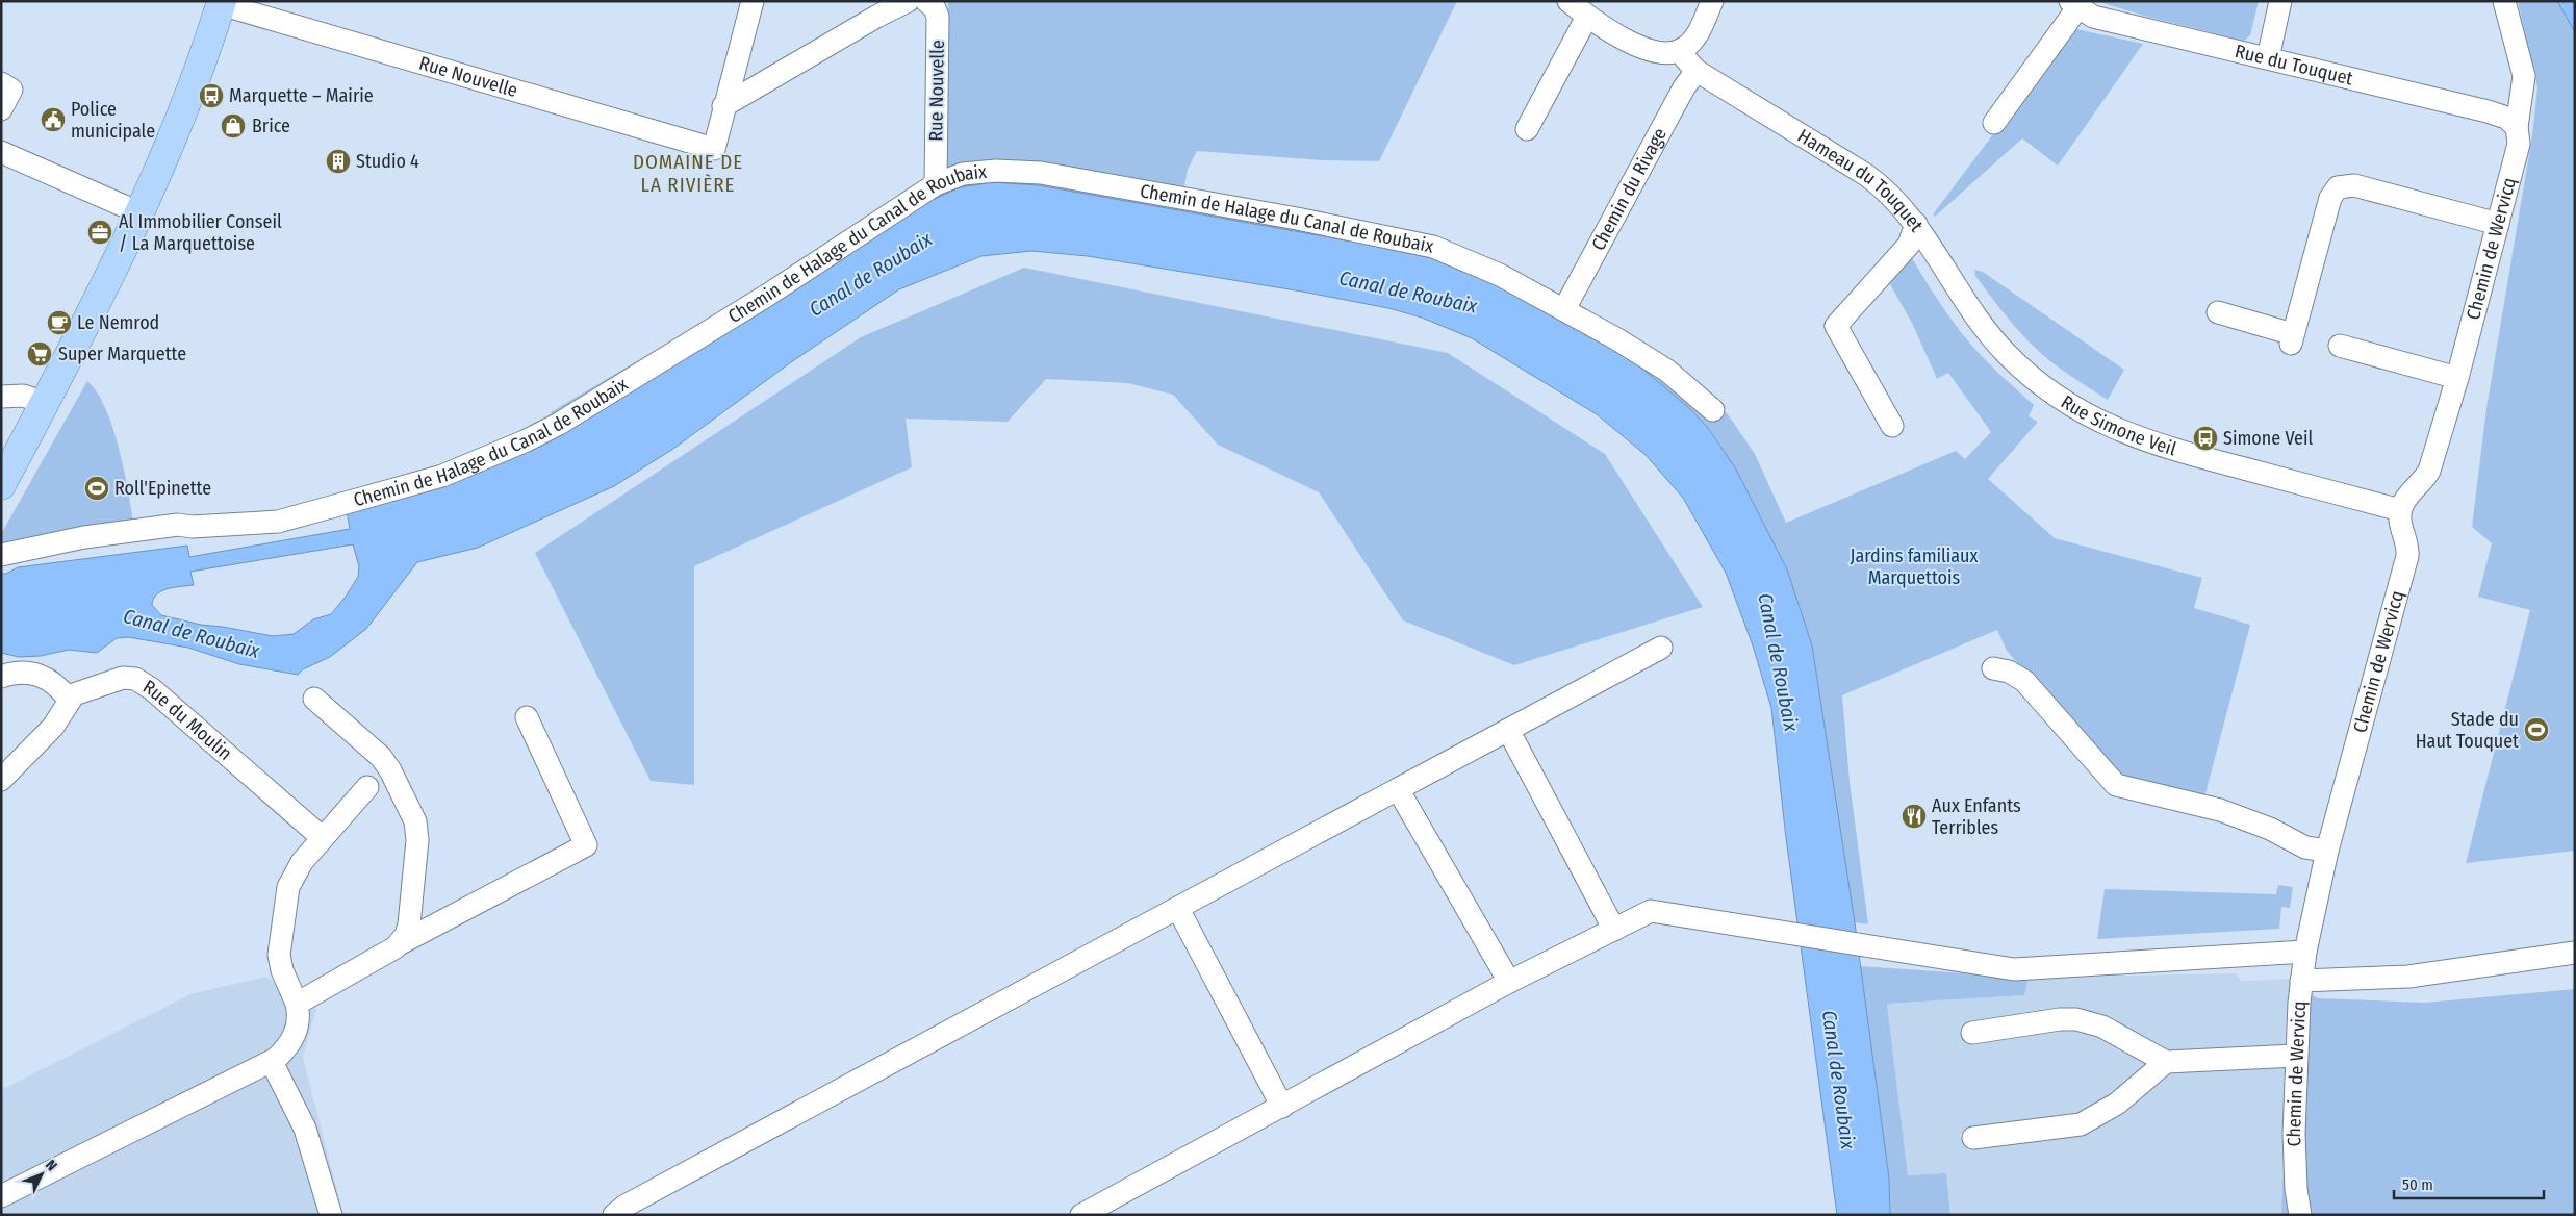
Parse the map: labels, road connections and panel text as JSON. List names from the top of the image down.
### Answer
{
  "streets": {
    "street": [
      "Rue du Touquet",
      "Rue Nouvelle",
      "Hameau du Touquet",
      "Chemin du Rivage",
      "Chemin de Halage du Canal de Roubaix",
      "Chemin de Wervicq",
      "Rue Simone Veil",
      "Rue du Moulin"
    ]
  },
  "crossings": [
    ["Rue du Touquet", "Chemin de Wervicq"],
    ["Rue Nouvelle", "Chemin de Halage du Canal de Roubaix"],
    ["Hameau du Touquet", "Chemin du Rivage"],
    ["Hameau du Touquet", "Rue Simone Veil"],
    ["Chemin du Rivage", "Chemin de Halage du Canal de Roubaix"],
    ["Chemin de Wervicq", "Rue Simone Veil"]
  ],
  "districts": ["DOMAINE DE LA RIVIÈRE"],
  "water": ["Canal de Roubaix"],
  "parks": ["Jardins familiaux Marquettois"],
  "places": {
    "bus stop": ["Marquette – Mairie", "Simone Veil"],
    "public building": ["Police municipale"],
    "shop": ["Brice"],
    "building": ["Studio 4"],
    "office": ["Al Immobilier Conseil / La Marquettoise"],
    "cafe": ["Le Nemrod"],
    "supermarket": ["Super Marquette"],
    "sports": ["Roll'Epinette", "Stade du Haut Touquet"],
    "restaurant": ["Aux Enfants Terribles"]
  },
  "scale_bar": "50 m",
  "north": "top right"
}
